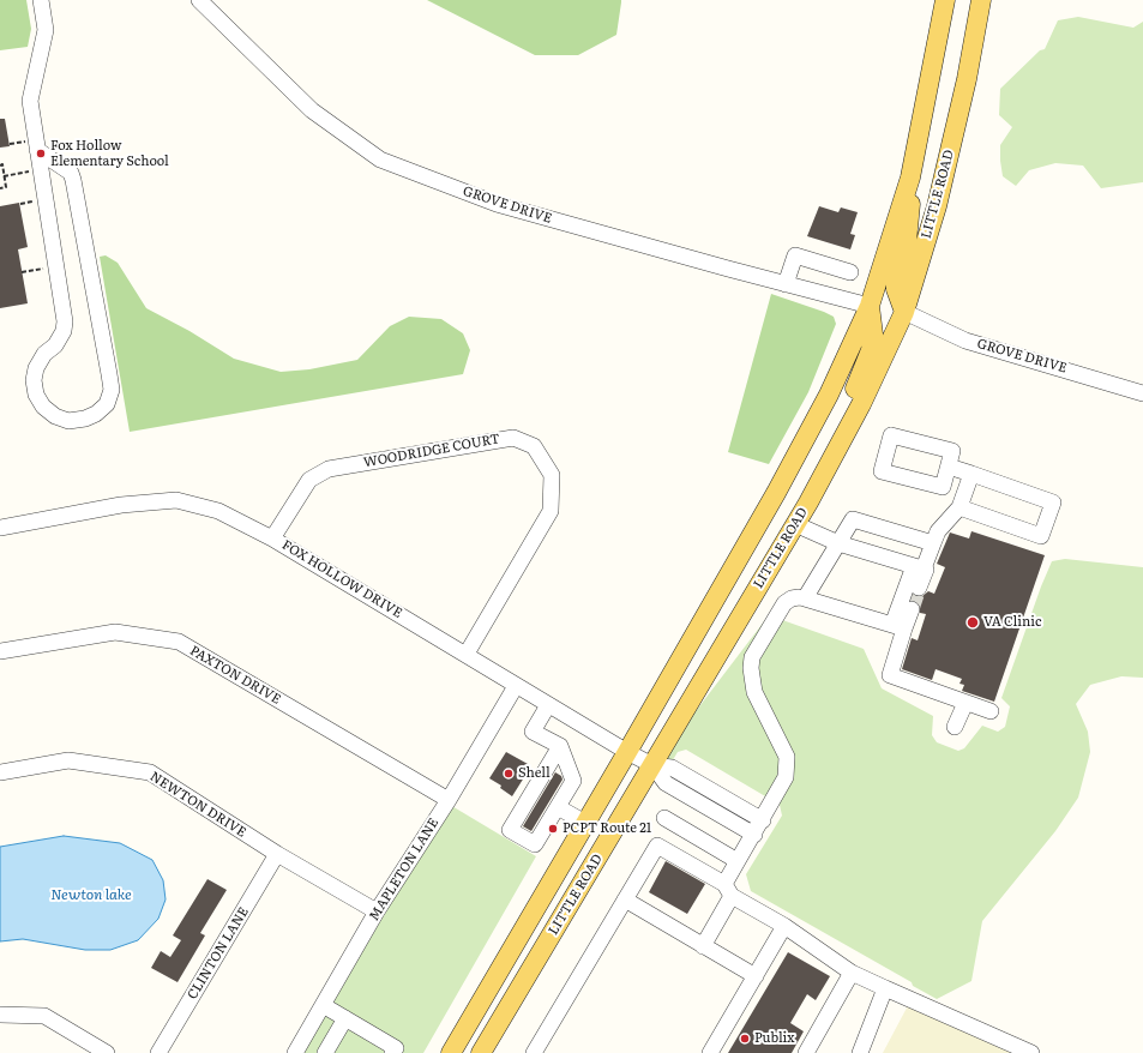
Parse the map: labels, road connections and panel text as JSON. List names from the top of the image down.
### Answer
{
  "streets": {
    "main road": ["LITTLE ROAD"],
    "street": [
      "GROVE DRIVE",
      "WOODRIDGE COURT",
      "FOX HOLLOW DRIVE",
      "PAXTON DRIVE",
      "NEWTON DRIVE",
      "MAPLETON LANE",
      "CLINTON LANE"
    ]
  },
  "crossings": [
    ["LITTLE ROAD", "GROVE DRIVE"],
    ["LITTLE ROAD", "FOX HOLLOW DRIVE"],
    ["WOODRIDGE COURT", "FOX HOLLOW DRIVE"],
    ["FOX HOLLOW DRIVE", "MAPLETON LANE"],
    ["PAXTON DRIVE", "MAPLETON LANE"],
    ["NEWTON DRIVE", "MAPLETON LANE"],
    ["NEWTON DRIVE", "CLINTON LANE"]
  ],
  "water": ["Newton lake"],
  "places": [
    "Fox Hollow Elementary School",
    "VA Clinic",
    "Shell",
    "PCPT Route 21",
    "Publix"
  ]
}
